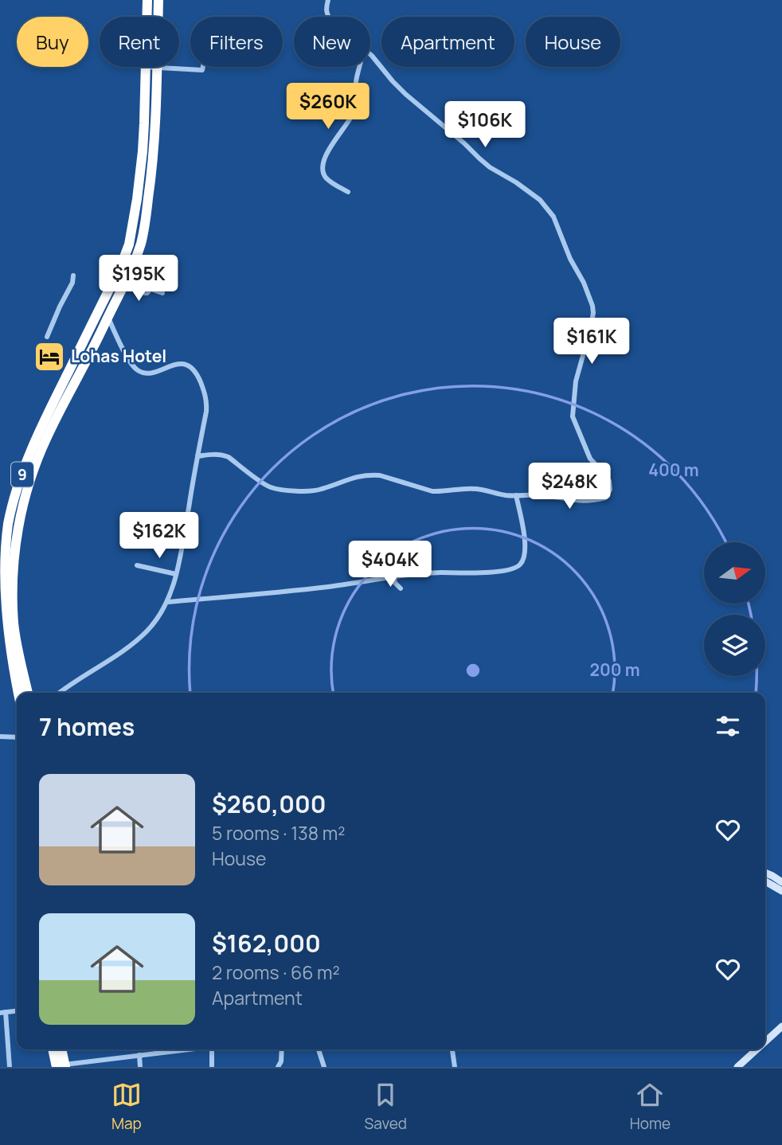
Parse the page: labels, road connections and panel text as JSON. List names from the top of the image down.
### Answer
{
  "streets": {
    "highway": ["9"]
  },
  "places": {
    "hotel": ["Lohas Hotel"]
  },
  "north": "right",
  "page": {
    "chip": [
      "Buy",
      "Rent",
      "Filters",
      "New",
      "Apartment",
      "House"
    ],
    "price": [
      "$260K",
      "$106K",
      "$195K",
      "$161K",
      "$248K",
      "$162K",
      "$404K"
    ],
    "heading": "7 homes",
    "list": [
      {
        "name": "$260,000",
        "note": "5 rooms · 138 m² · House"
      },
      {
        "name": "$162,000",
        "note": "2 rooms · 66 m² · Apartment"
      }
    ],
    "tabs": ["Map", "Saved", "Home"]
  },
  "rings": ["400 m", "200 m"]
}
